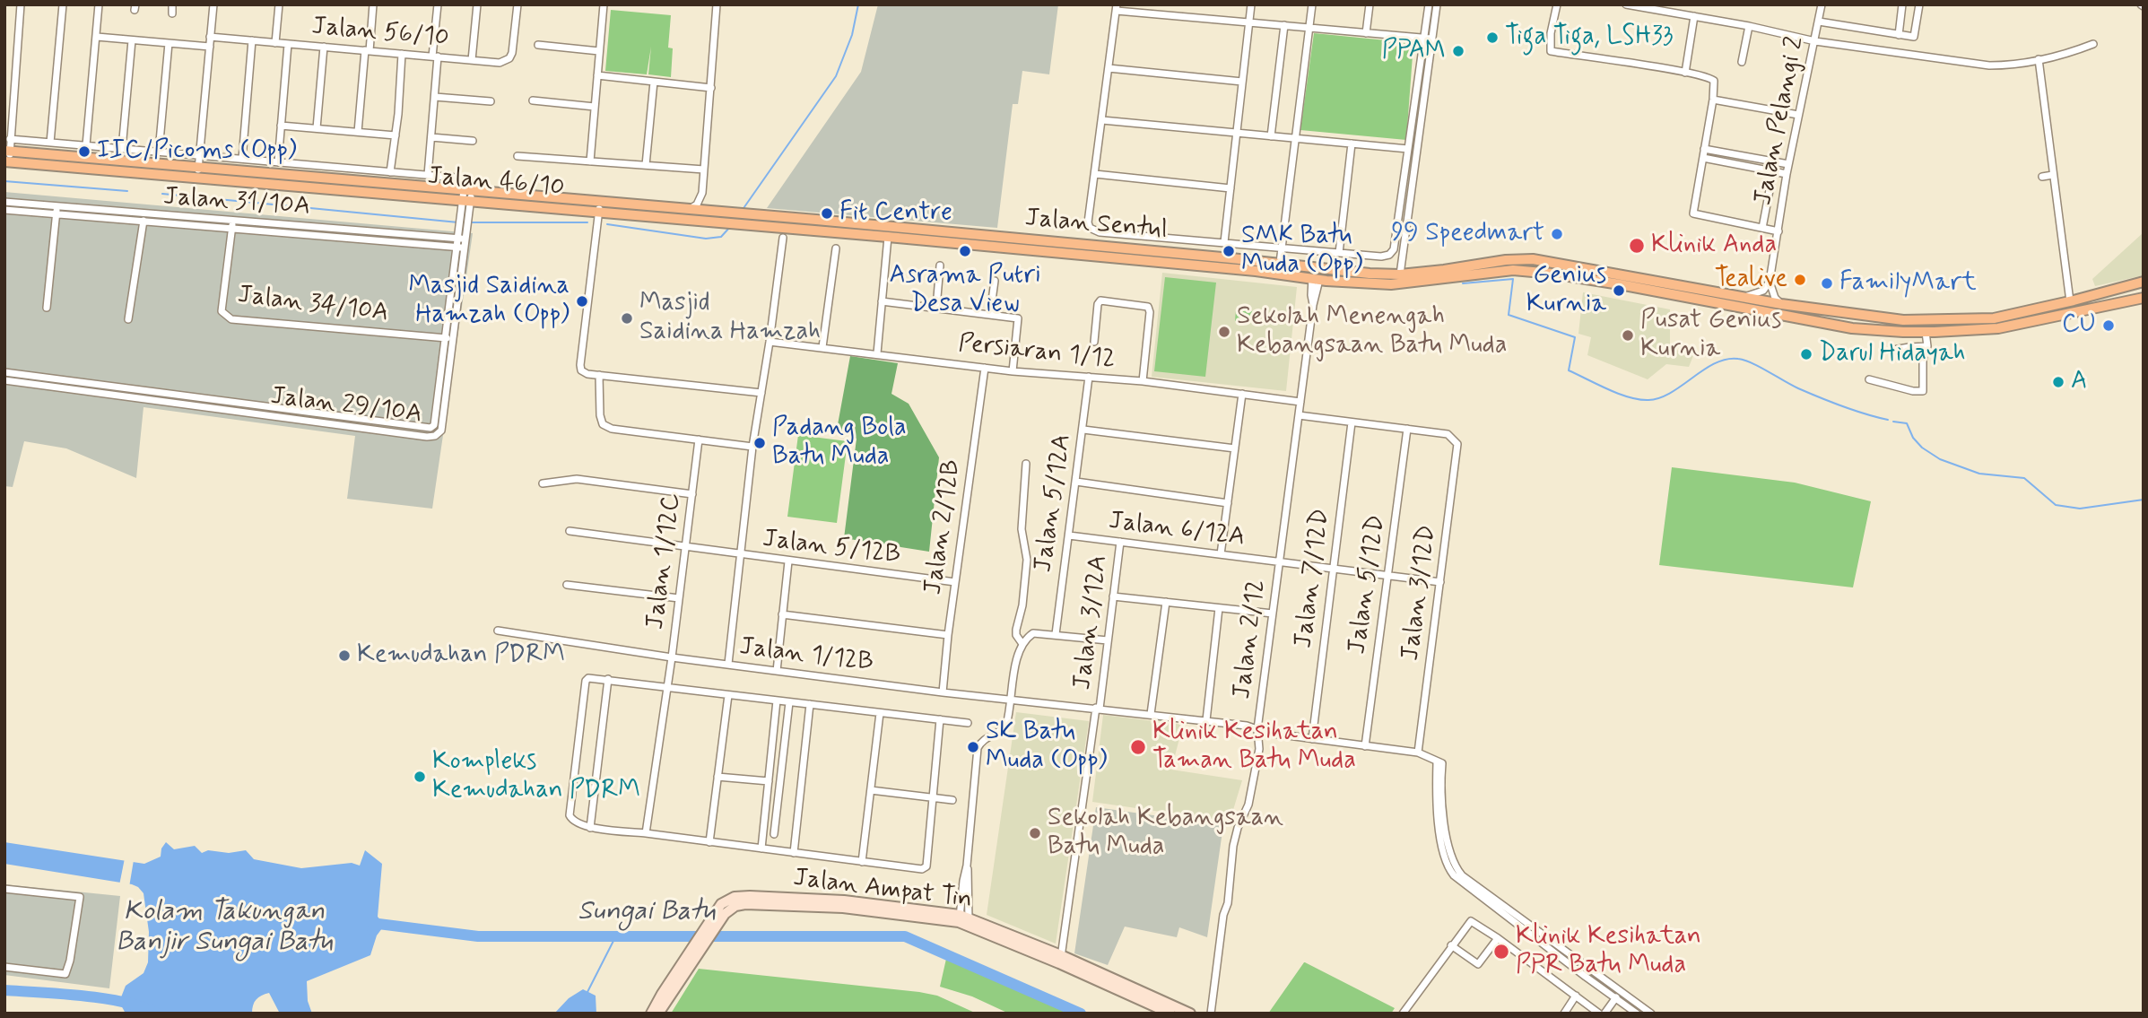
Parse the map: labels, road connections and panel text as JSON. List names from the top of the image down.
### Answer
{
  "streets": {
    "main road": ["Jalan 46/10", "Jalan Sentul"],
    "street": [
      "Jalan 56/10",
      "Jalan Pelangi 2",
      "Jalan 31/10A",
      "Jalan 34/10A",
      "Persiaran 1/12",
      "Jalan 29/10A",
      "Jalan 5/12A",
      "Jalan 2/12B",
      "Jalan 6/12A",
      "Jalan 5/12B",
      "Jalan 1/12C",
      "Jalan 7/12D",
      "Jalan 5/12D",
      "Jalan 3/12D",
      "Jalan 3/12A",
      "Jalan 2/12",
      "Jalan 1/12B",
      "Jalan Ampat Tin"
    ]
  },
  "crossings": [
    ["Jalan 46/10", "Jalan Sentul"],
    ["Jalan 46/10", "Jalan 29/10A"],
    ["Jalan 31/10A", "Jalan 34/10A"],
    ["Jalan 31/10A", "Jalan 29/10A"],
    ["Jalan 34/10A", "Jalan 29/10A"],
    ["Persiaran 1/12", "Jalan 5/12A"],
    ["Persiaran 1/12", "Jalan 2/12B"],
    ["Persiaran 1/12", "Jalan 2/12"],
    ["Jalan 5/12A", "Jalan 6/12A"],
    ["Jalan 2/12B", "Jalan 5/12B"],
    ["Jalan 2/12B", "Jalan 1/12B"],
    ["Jalan 6/12A", "Jalan 7/12D"],
    ["Jalan 6/12A", "Jalan 5/12D"],
    ["Jalan 6/12A", "Jalan 3/12D"],
    ["Jalan 6/12A", "Jalan 3/12A"],
    ["Jalan 6/12A", "Jalan 2/12"],
    ["Jalan 5/12B", "Jalan 1/12C"],
    ["Jalan 1/12C", "Jalan 1/12B"],
    ["Jalan 7/12D", "Jalan 1/12B"],
    ["Jalan 5/12D", "Jalan 3/12D"],
    ["Jalan 5/12D", "Jalan 1/12B"],
    ["Jalan 3/12D", "Jalan 1/12B"],
    ["Jalan 3/12A", "Jalan 1/12B"],
    ["Jalan 3/12A", "Jalan Ampat Tin"],
    ["Jalan 2/12", "Jalan 1/12B"]
  ],
  "water": ["Kolam Takungan Banjir Sungai Batu", "Sungai Batu"],
  "places": [
    "Tiga Tiga, LSH33",
    "PPAM",
    "IIC/Picoms (Opp)",
    "Fit Centre",
    "99 Speedmart",
    "Klinik Anda",
    "Asrama Putri Desa View",
    "SMK Batu Muda (Opp)",
    "Tealive",
    "FamilyMart",
    "Genius Kurnia",
    "Masjid Saidina Hamzah (Opp)",
    "Masjid Saidina Hamzah",
    "CU",
    "Sekolah Menengah Kebangsaan Batu Muda",
    "Pusat Genius Kurnia",
    "Darul Hidayah",
    "A",
    "Padang Bola Batu Muda",
    "Kemudahan PDRM",
    "SK Batu Muda (Opp)",
    "Klinik Kesihatan Taman Batu Muda",
    "Kompleks Kemudahan PDRM",
    "Sekolah Kebangsaan Batu Muda",
    "Klinik Kesihatan PPR Batu Muda"
  ]
}
